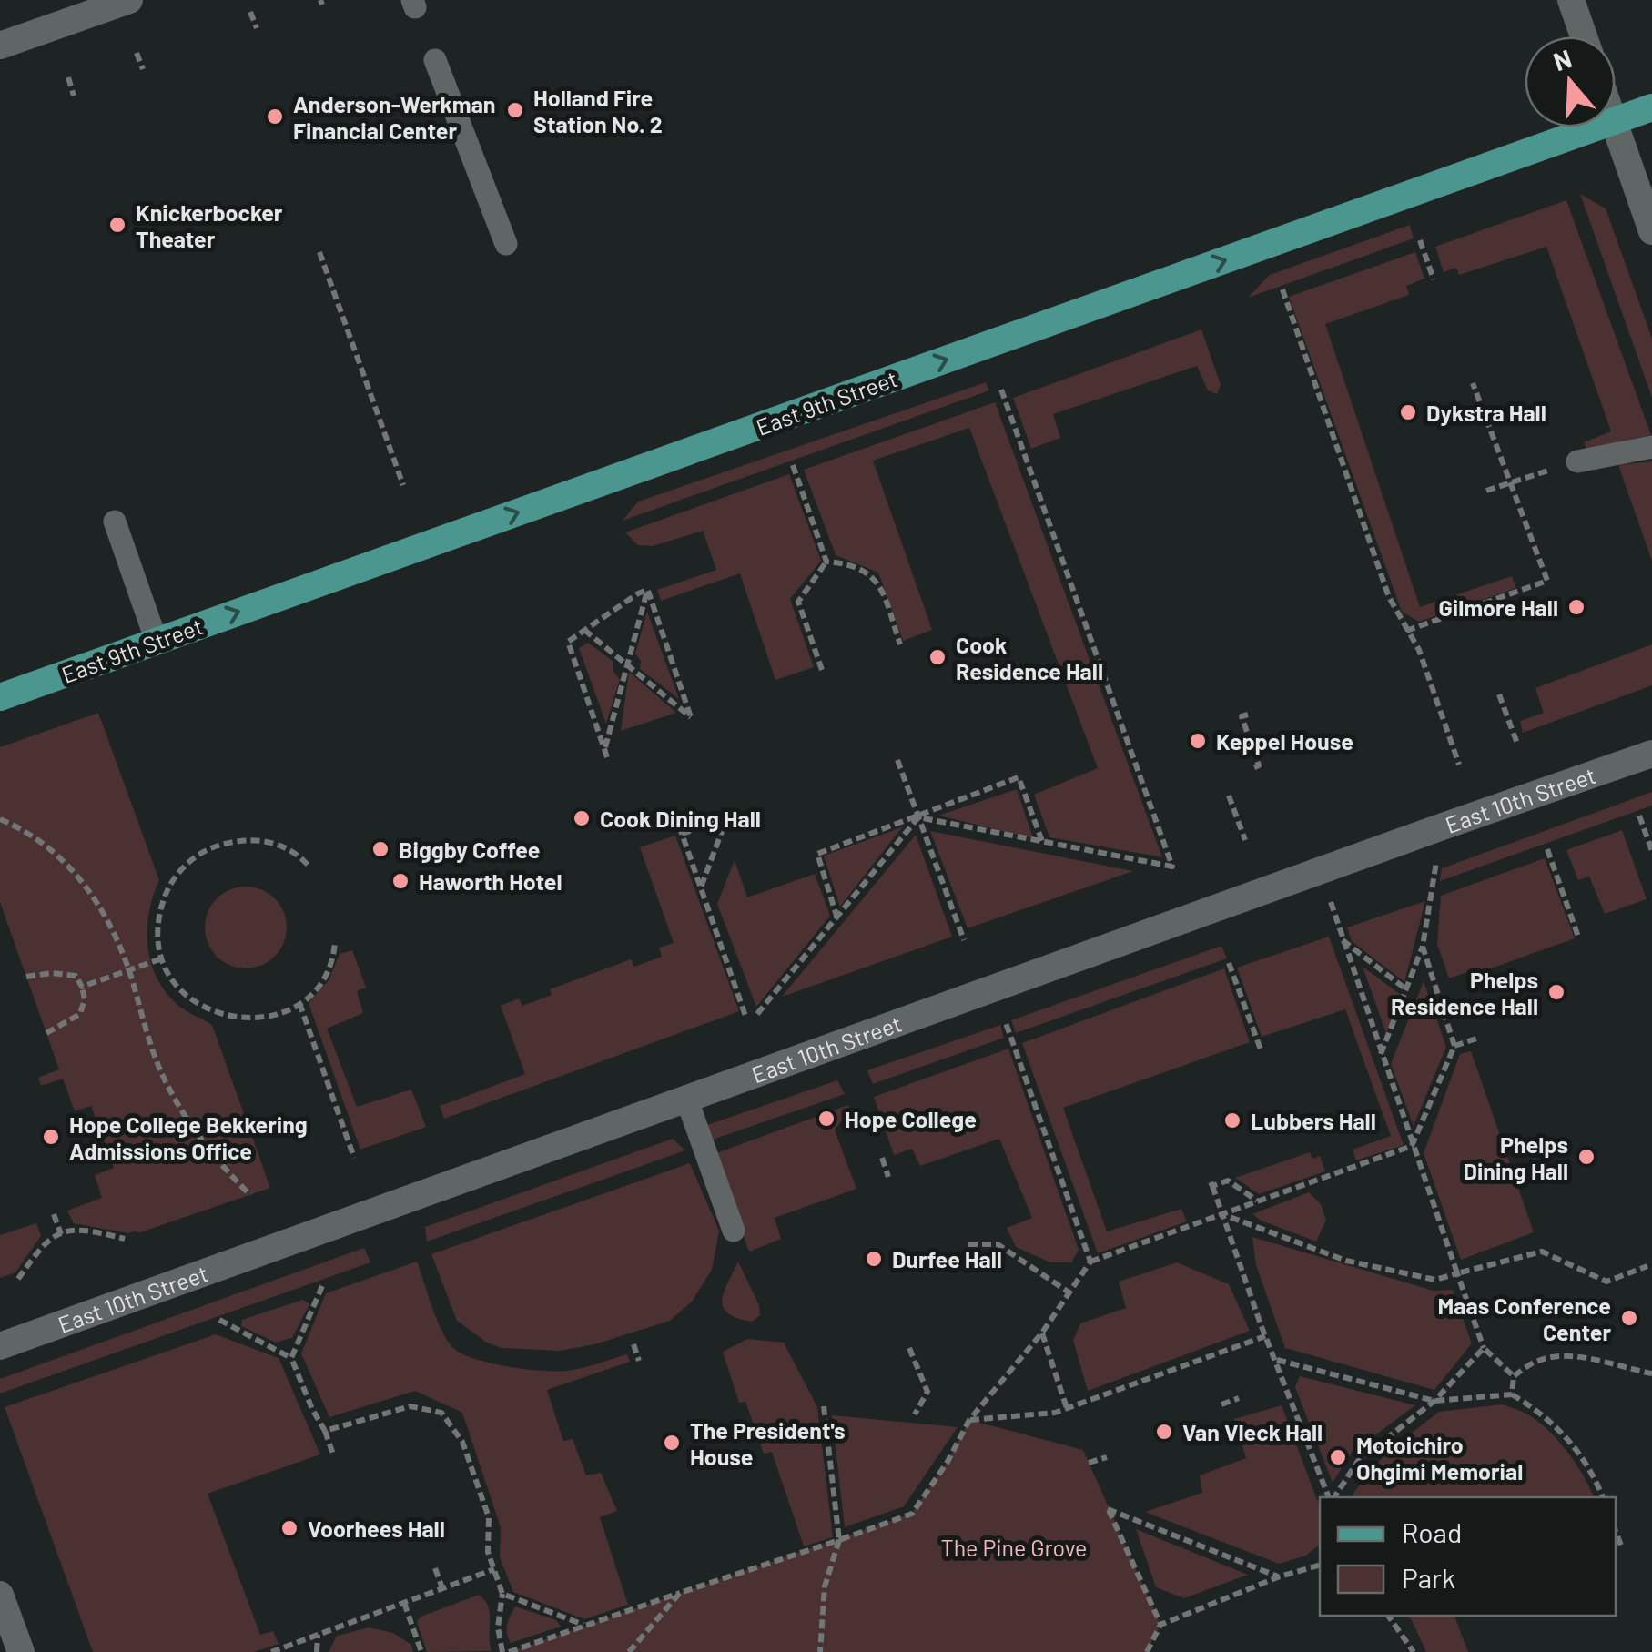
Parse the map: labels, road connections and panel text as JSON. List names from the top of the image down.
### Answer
{
  "streets": {
    "main road": ["East 9th Street"],
    "street": ["East 10th Street"]
  },
  "one_way": ["East 9th Street"],
  "parks": ["The Pine Grove"],
  "places": [
    "Holland Fire Station No. 2",
    "Anderson-Werkman Financial Center",
    "Knickerbocker Theater",
    "Dykstra Hall",
    "Gilmore Hall",
    "Cook Residence Hall",
    "Keppel House",
    "Cook Dining Hall",
    "Biggby Coffee",
    "Haworth Hotel",
    "Phelps Residence Hall",
    "Hope College",
    "Lubbers Hall",
    "Hope College Bekkering Admissions Office",
    "Phelps Dining Hall",
    "Durfee Hall",
    "Maas Conference Center",
    "Van Vleck Hall",
    "The President's House",
    "Motoichiro Ohgimi Memorial",
    "Voorhees Hall"
  ],
  "legend": ["Road", "Park"],
  "north": "top"
}
